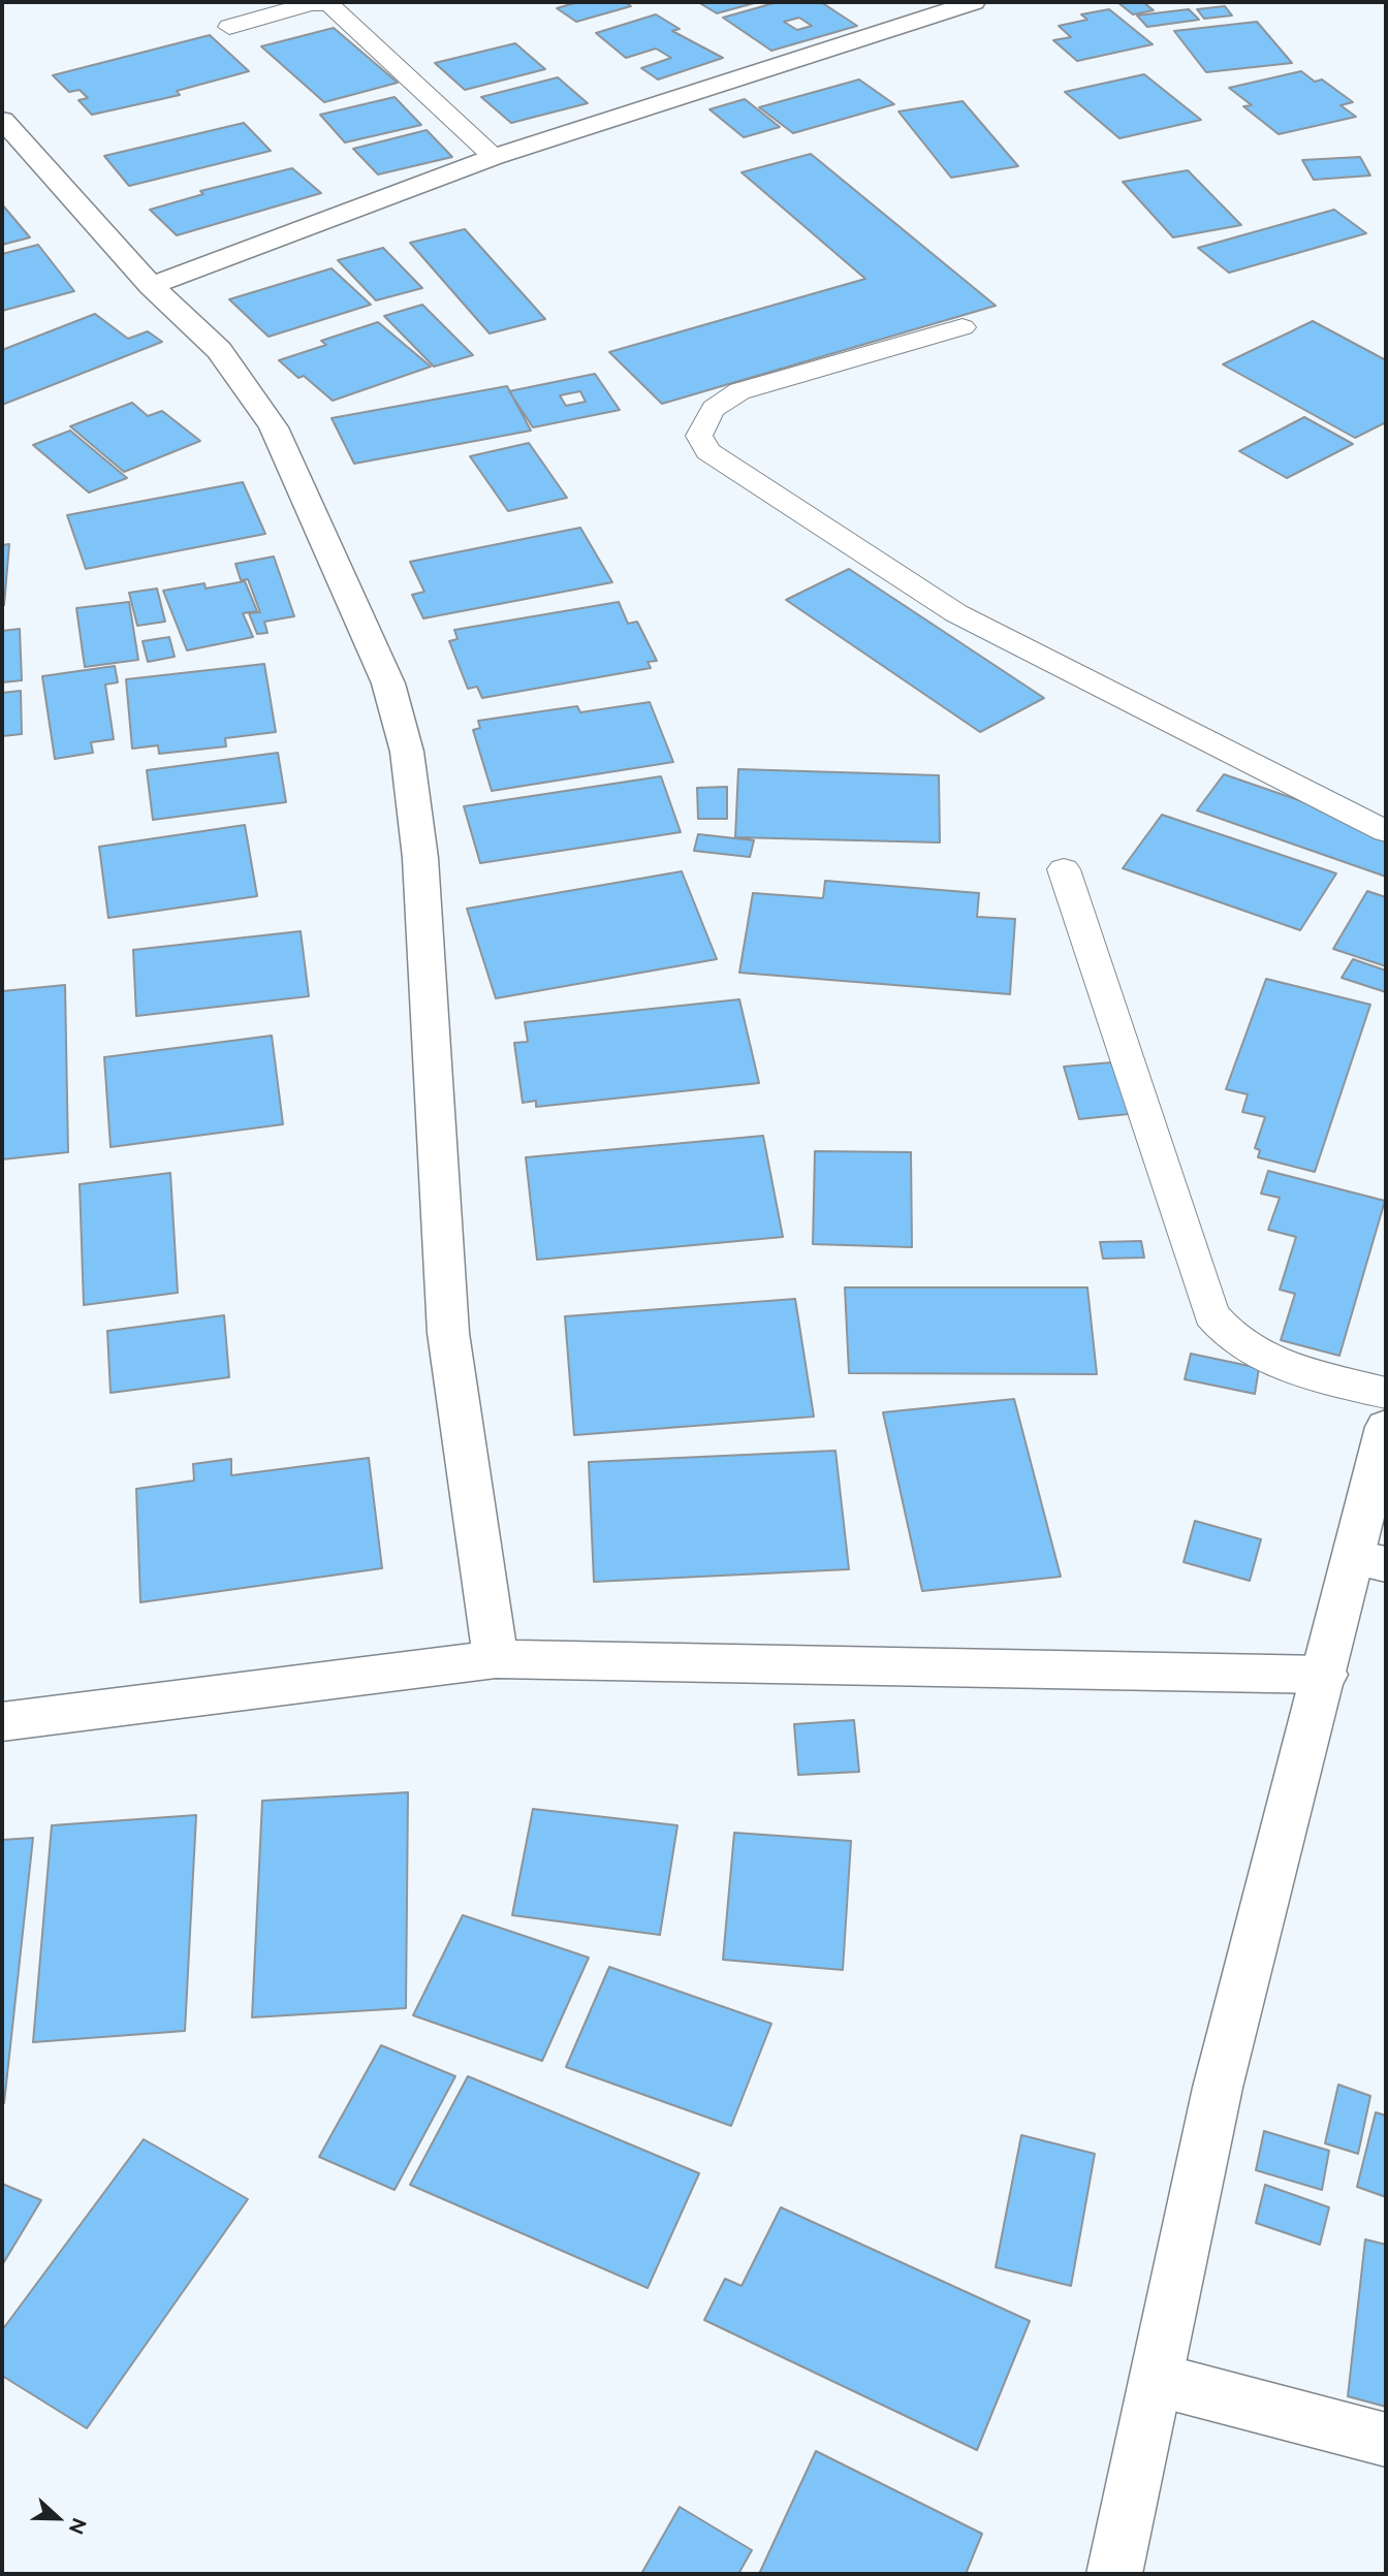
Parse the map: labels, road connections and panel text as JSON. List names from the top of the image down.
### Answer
{
  "north": "right"
}
